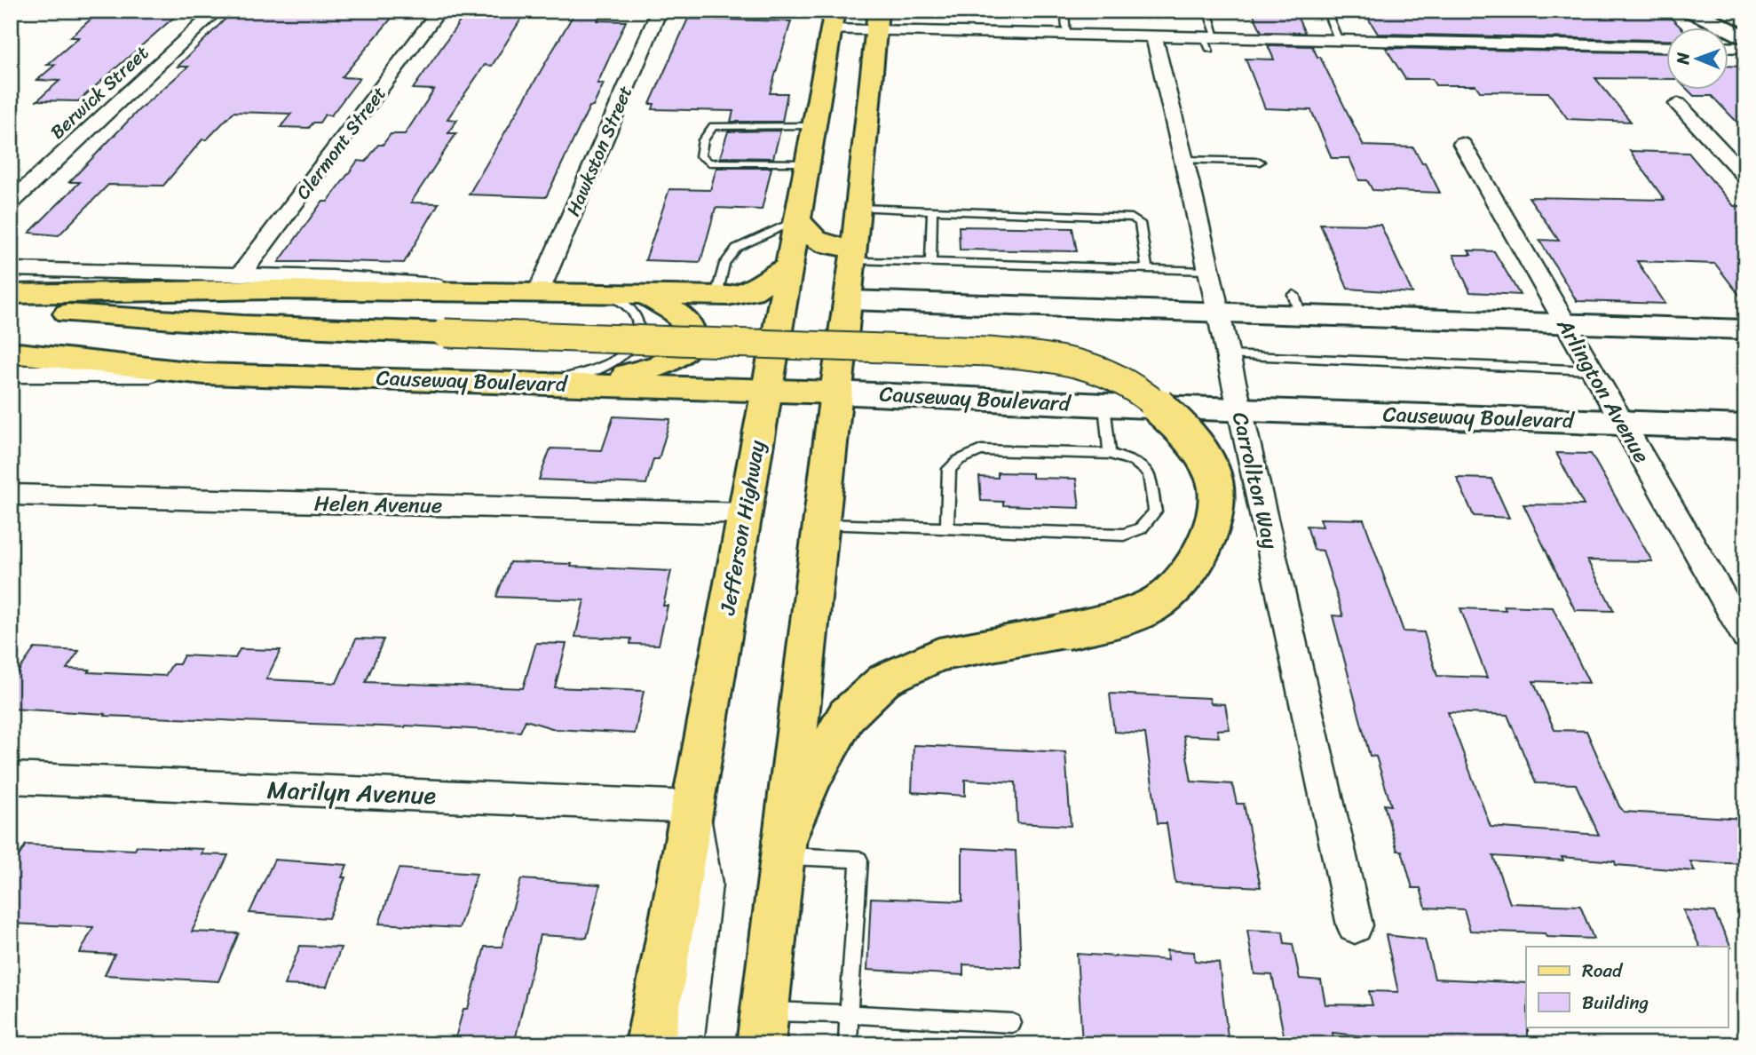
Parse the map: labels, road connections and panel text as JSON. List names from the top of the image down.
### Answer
{
  "streets": {
    "main road": ["Causeway Boulevard", "Jefferson Highway"],
    "street": [
      "Berwick Street",
      "Clermont Street",
      "Hawkston Street",
      "Arlington Avenue",
      "Carrollton Way",
      "Helen Avenue",
      "Marilyn Avenue"
    ]
  },
  "crossings": [
    ["Causeway Boulevard", "Arlington Avenue"],
    ["Causeway Boulevard", "Carrollton Way"],
    ["Causeway Boulevard", "Jefferson Highway"],
    ["Helen Avenue", "Jefferson Highway"],
    ["Jefferson Highway", "Marilyn Avenue"]
  ],
  "legend": ["Road", "Building"],
  "north": "left"
}
